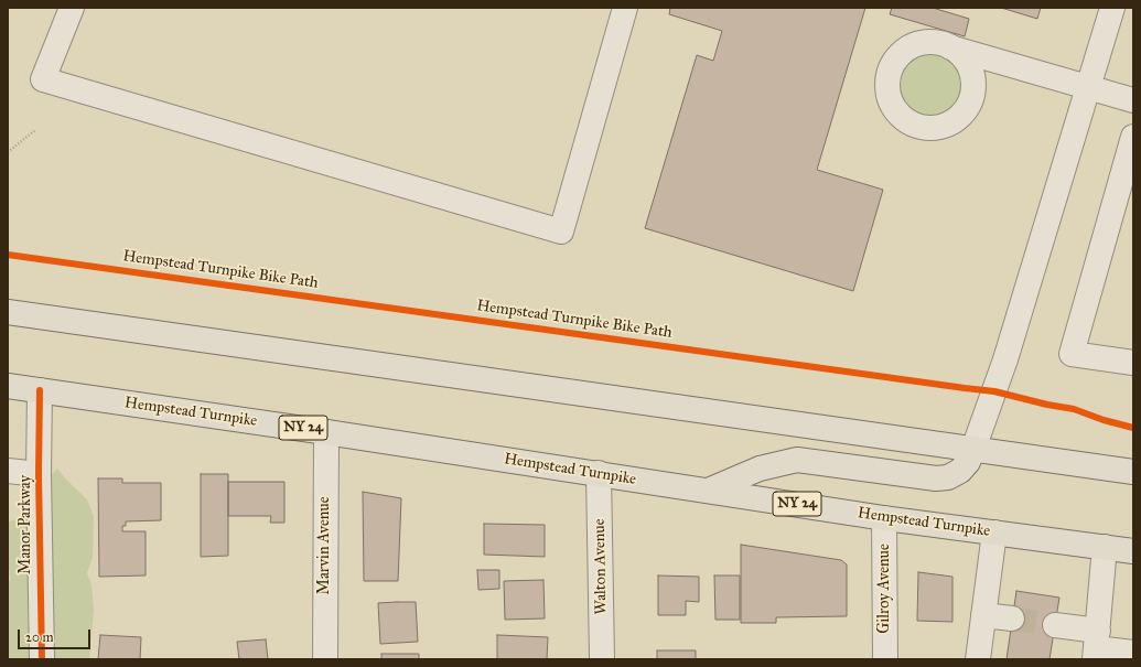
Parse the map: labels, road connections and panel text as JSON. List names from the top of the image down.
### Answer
{
  "streets": {
    "main road": ["Hempstead Turnpike", "NY 24"],
    "street": [
      "Manor Parkway",
      "Marvin Avenue",
      "Walton Avenue",
      "Gilroy Avenue"
    ],
    "cycle path": ["Hempstead Turnpike Bike Path"]
  },
  "crossings": [
    ["Hempstead Turnpike", "Manor Parkway"],
    ["Hempstead Turnpike", "Marvin Avenue"],
    ["Hempstead Turnpike", "Walton Avenue"],
    ["Hempstead Turnpike", "Gilroy Avenue"]
  ],
  "scale_bar": "20 m"
}
